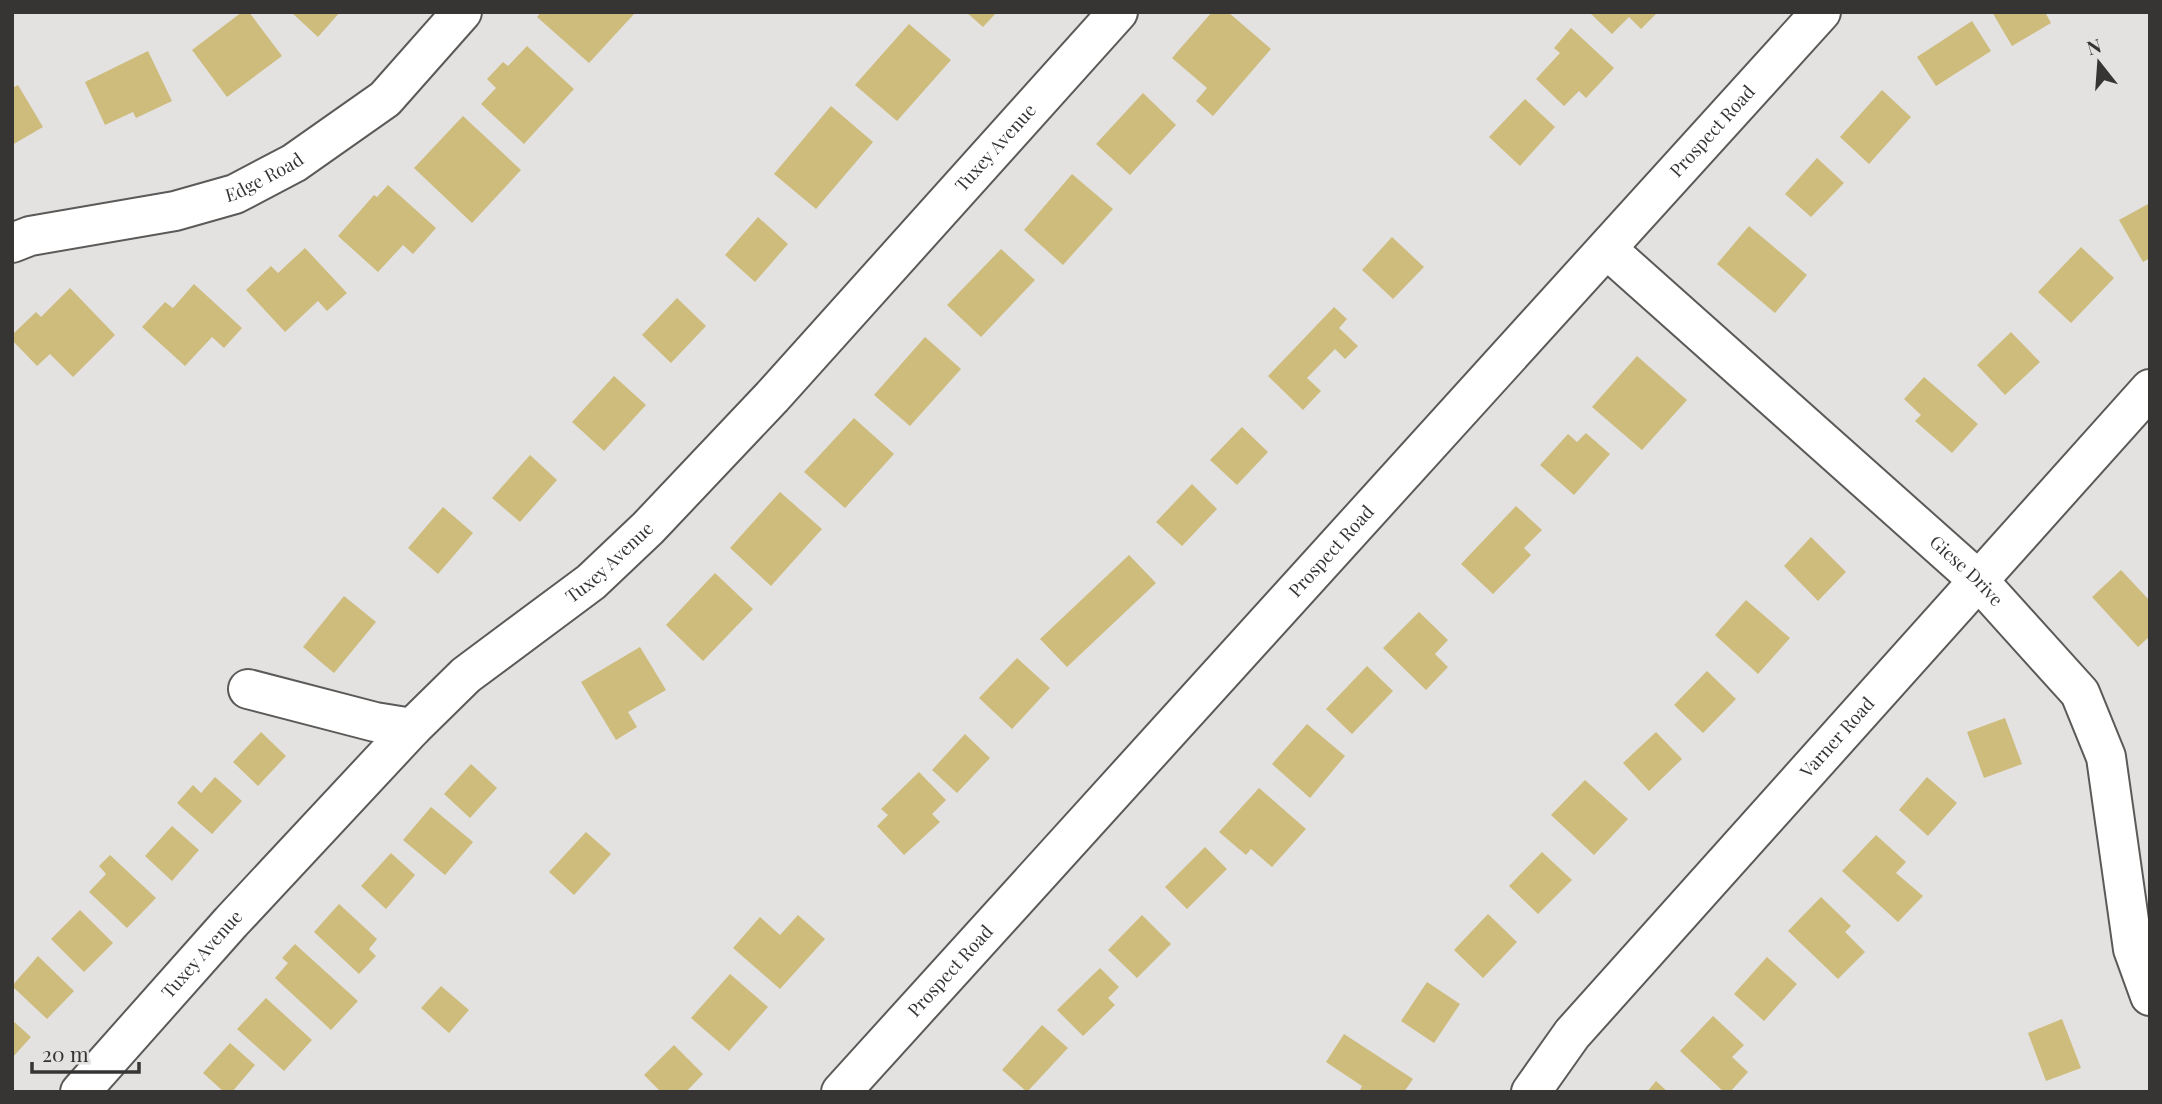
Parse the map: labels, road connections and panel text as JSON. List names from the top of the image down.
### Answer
{
  "streets": {
    "street": [
      "Prospect Road",
      "Tuxey Avenue",
      "Edge Road",
      "Giese Drive",
      "Varner Road"
    ]
  },
  "crossings": [
    ["Prospect Road", "Giese Drive"],
    ["Giese Drive", "Varner Road"]
  ],
  "scale_bar": "20 m",
  "north": "top"
}
